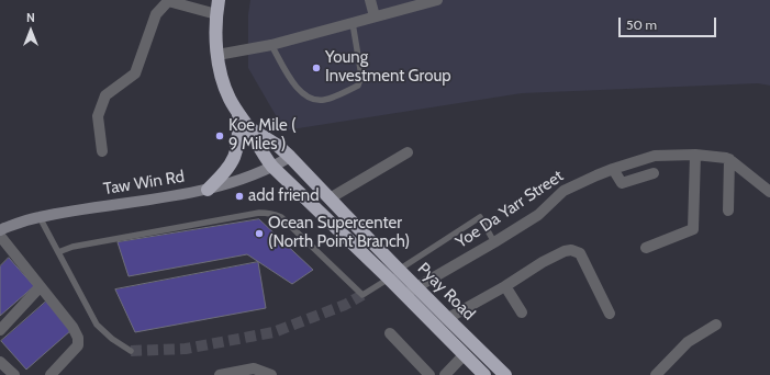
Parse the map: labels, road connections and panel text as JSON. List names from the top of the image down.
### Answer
{
  "streets": {
    "highway": ["Pyay Road"],
    "main road": ["Taw Win Rd"],
    "street": ["Yoe Da Yarr Street"]
  },
  "crossings": [
    ["Taw Win Rd", "Pyay Road"],
    ["Yoe Da Yarr Street", "Pyay Road"]
  ],
  "places": [
    "Young Investment Group",
    "Koe Mile ( 9 Miles )",
    "add friend",
    "Ocean Supercenter (North Point Branch)"
  ],
  "scale_bar": "50 m",
  "north": "top"
}
